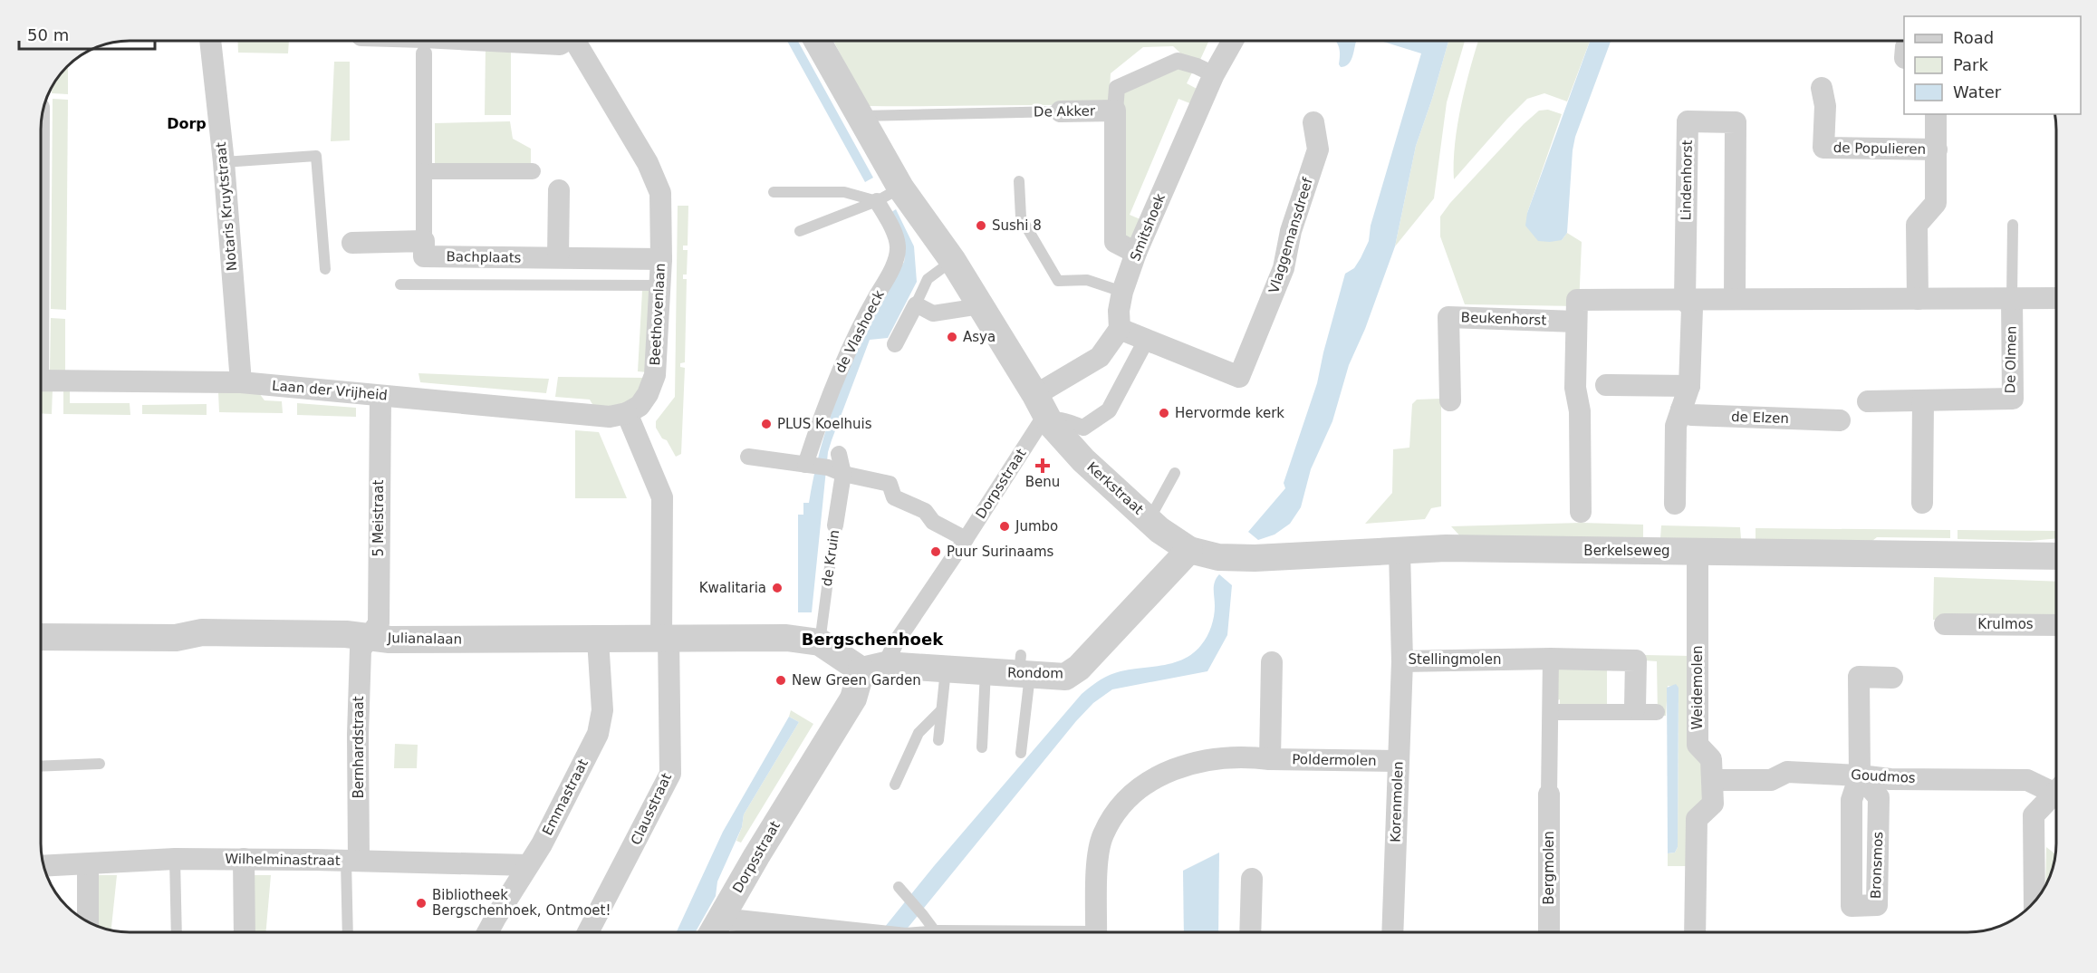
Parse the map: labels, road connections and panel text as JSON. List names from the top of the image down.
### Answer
{
  "streets": {
    "street": [
      "De Akker",
      "de Populieren",
      "Lindenhorst",
      "Notaris Kruytstraat",
      "Smitshoek",
      "Vlaggemansdreef",
      "Bachplaats",
      "Beethovenlaan",
      "Beukenhorst",
      "de Vlashoeck",
      "De Olmen",
      "Laan der Vrijheid",
      "de Elzen",
      "Dorpsstraat",
      "Kerkstraat",
      "5 Meistraat",
      "Berkelseweg",
      "de Kruin",
      "Krulmos",
      "Julianalaan",
      "Stellingmolen",
      "Rondom",
      "Weidemolen",
      "Bernhardstraat",
      "Poldermolen",
      "Goudmos",
      "Emmastraat",
      "Korenmolen",
      "Clausstraat",
      "Wilhelminastraat",
      "Bronsmos",
      "Bergmolen"
    ]
  },
  "crossings": [
    ["De Akker", "Smitshoek"],
    ["Notaris Kruytstraat", "Laan der Vrijheid"],
    ["Smitshoek", "Vlaggemansdreef"],
    ["Bachplaats", "Beethovenlaan"],
    ["Beethovenlaan", "Laan der Vrijheid"],
    ["Laan der Vrijheid", "5 Meistraat"],
    ["Dorpsstraat", "Kerkstraat"],
    ["Dorpsstraat", "Rondom"],
    ["Kerkstraat", "Berkelseweg"],
    ["Kerkstraat", "Rondom"],
    ["5 Meistraat", "Julianalaan"],
    ["5 Meistraat", "Bernhardstraat"],
    ["Berkelseweg", "Stellingmolen"],
    ["Berkelseweg", "Rondom"],
    ["Berkelseweg", "Weidemolen"],
    ["de Kruin", "Julianalaan"],
    ["Julianalaan", "Bernhardstraat"],
    ["Julianalaan", "Emmastraat"],
    ["Julianalaan", "Clausstraat"],
    ["Stellingmolen", "Korenmolen"],
    ["Weidemolen", "Goudmos"],
    ["Bernhardstraat", "Wilhelminastraat"],
    ["Poldermolen", "Korenmolen"],
    ["Goudmos", "Bronsmos"],
    ["Emmastraat", "Wilhelminastraat"]
  ],
  "districts": ["Dorp", "Bergschenhoek"],
  "places": {
    "other": [
      "Sushi 8",
      "Asya",
      "Hervormde kerk",
      "PLUS Koelhuis",
      "Jumbo",
      "Puur Surinaams",
      "Kwalitaria",
      "New Green Garden",
      "Bibliotheek Bergschenhoek, Ontmoet!"
    ],
    "health": ["Benu"]
  },
  "legend": ["Road", "Park", "Water"],
  "scale_bar": "50 m"
}
